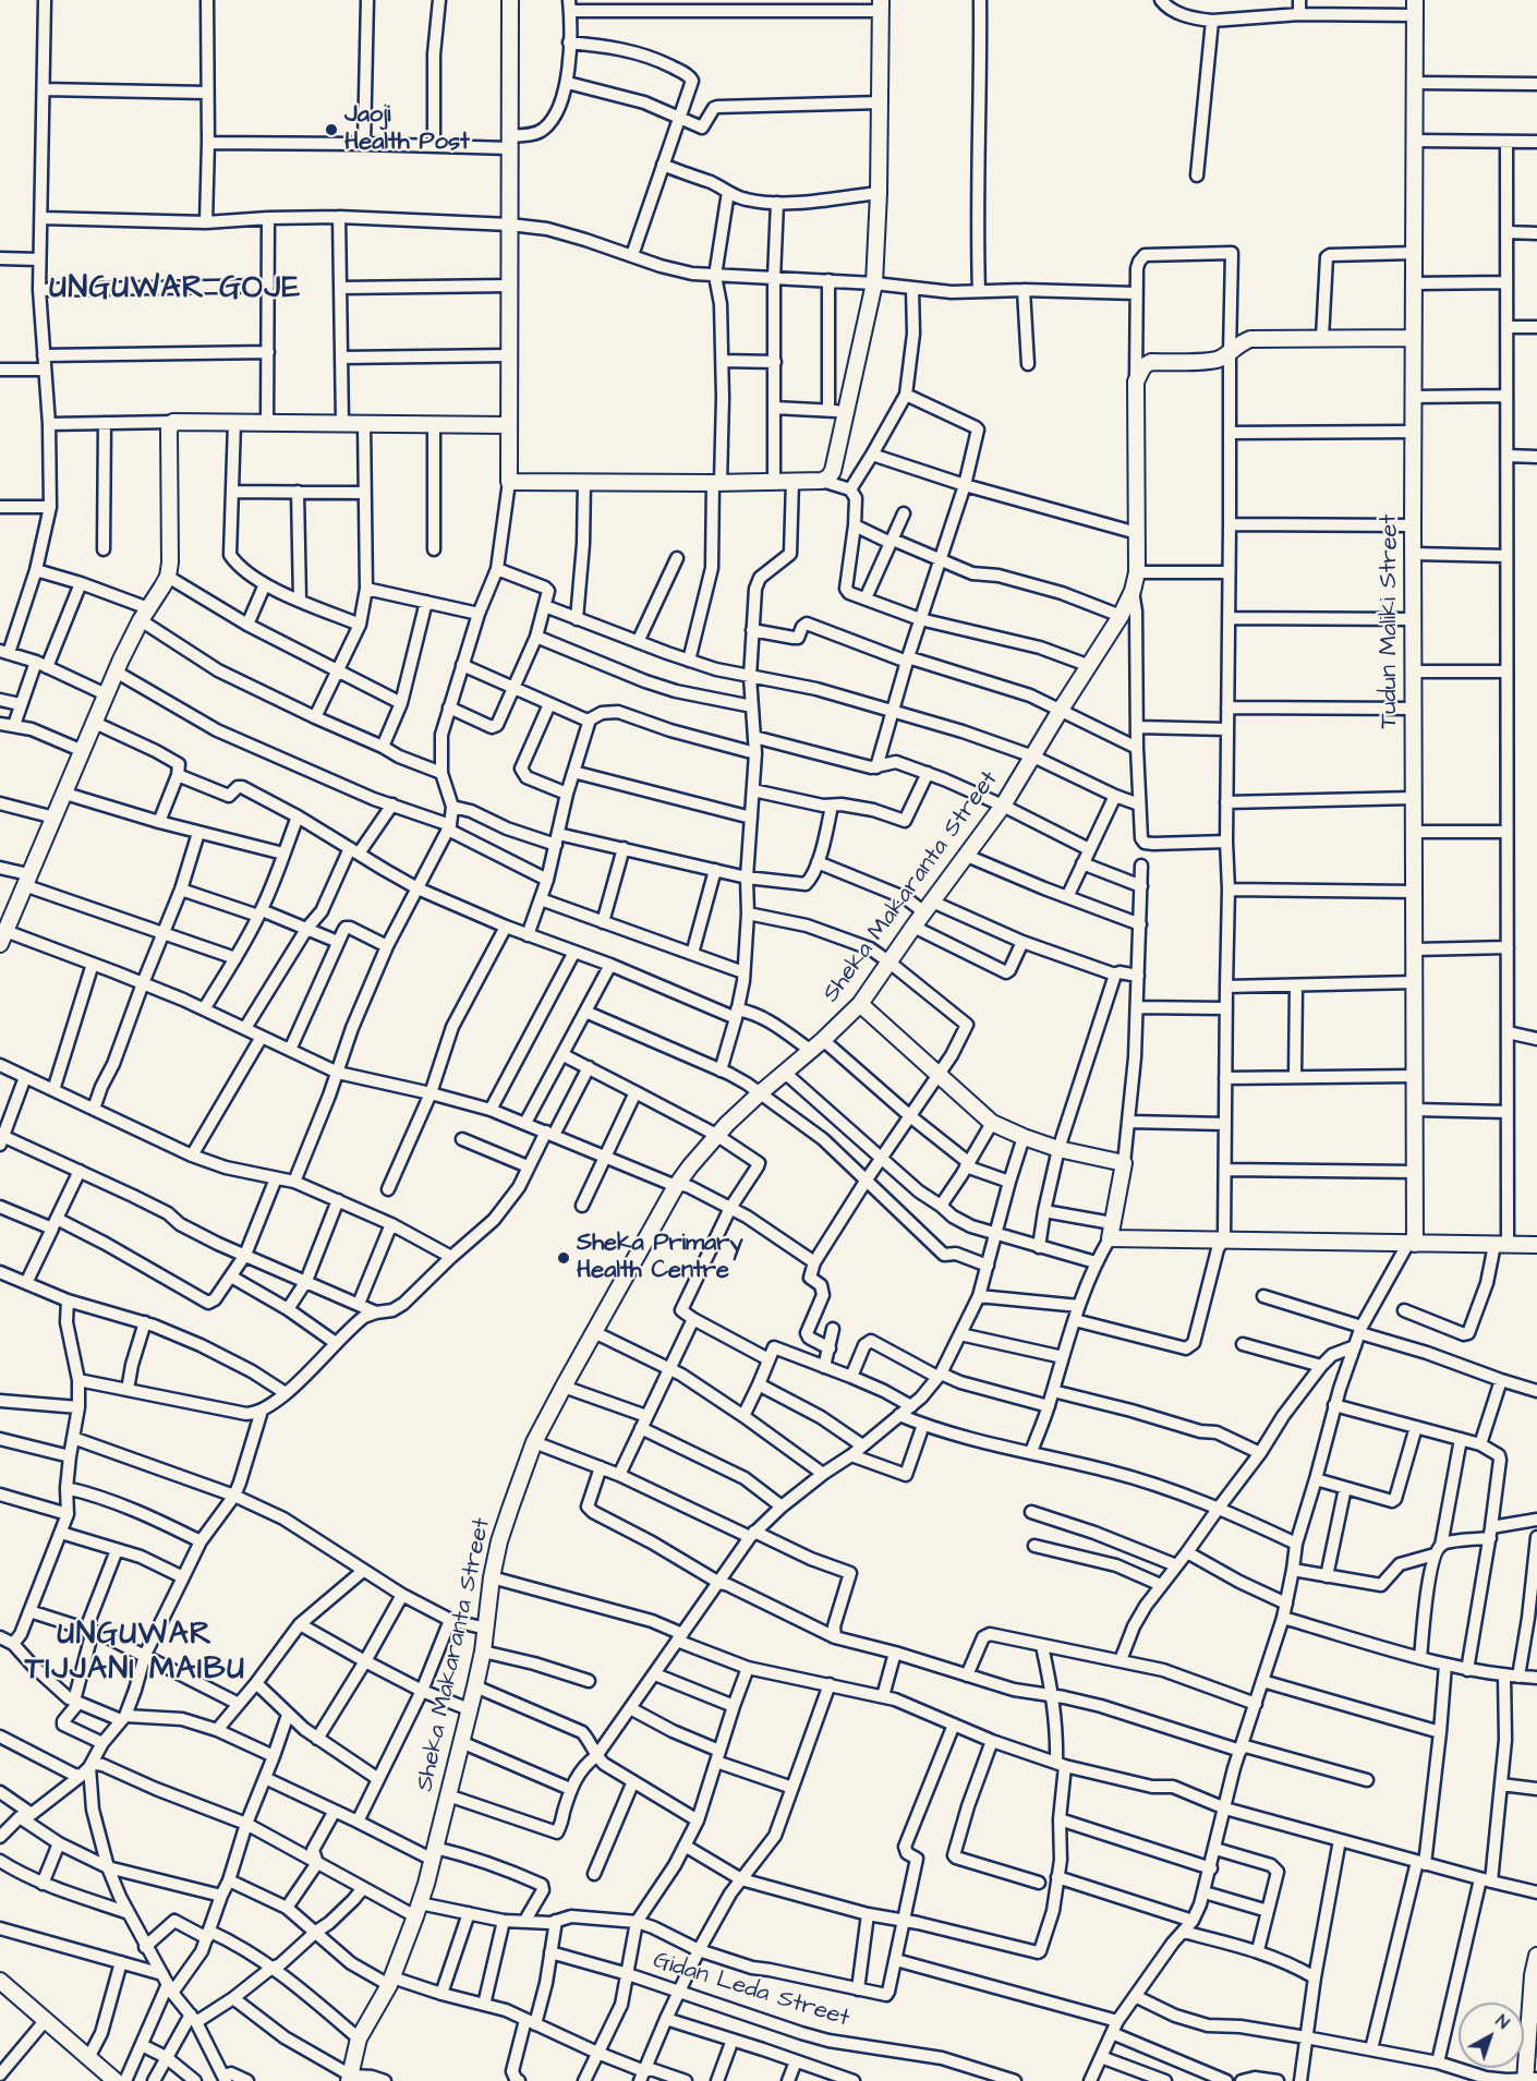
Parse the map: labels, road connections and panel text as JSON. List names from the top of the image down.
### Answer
{
  "streets": {
    "street": ["Tudun Maliki Street", "Sheka Makaranta Street", "Gidan Leda Street"]
  },
  "districts": ["UNGUWAR GOJE", "UNGUWAR TIJJANI MAIBU"],
  "places": ["Jaoji Health Post", "Sheka Primary Health Centre"],
  "north": "top right"
}
